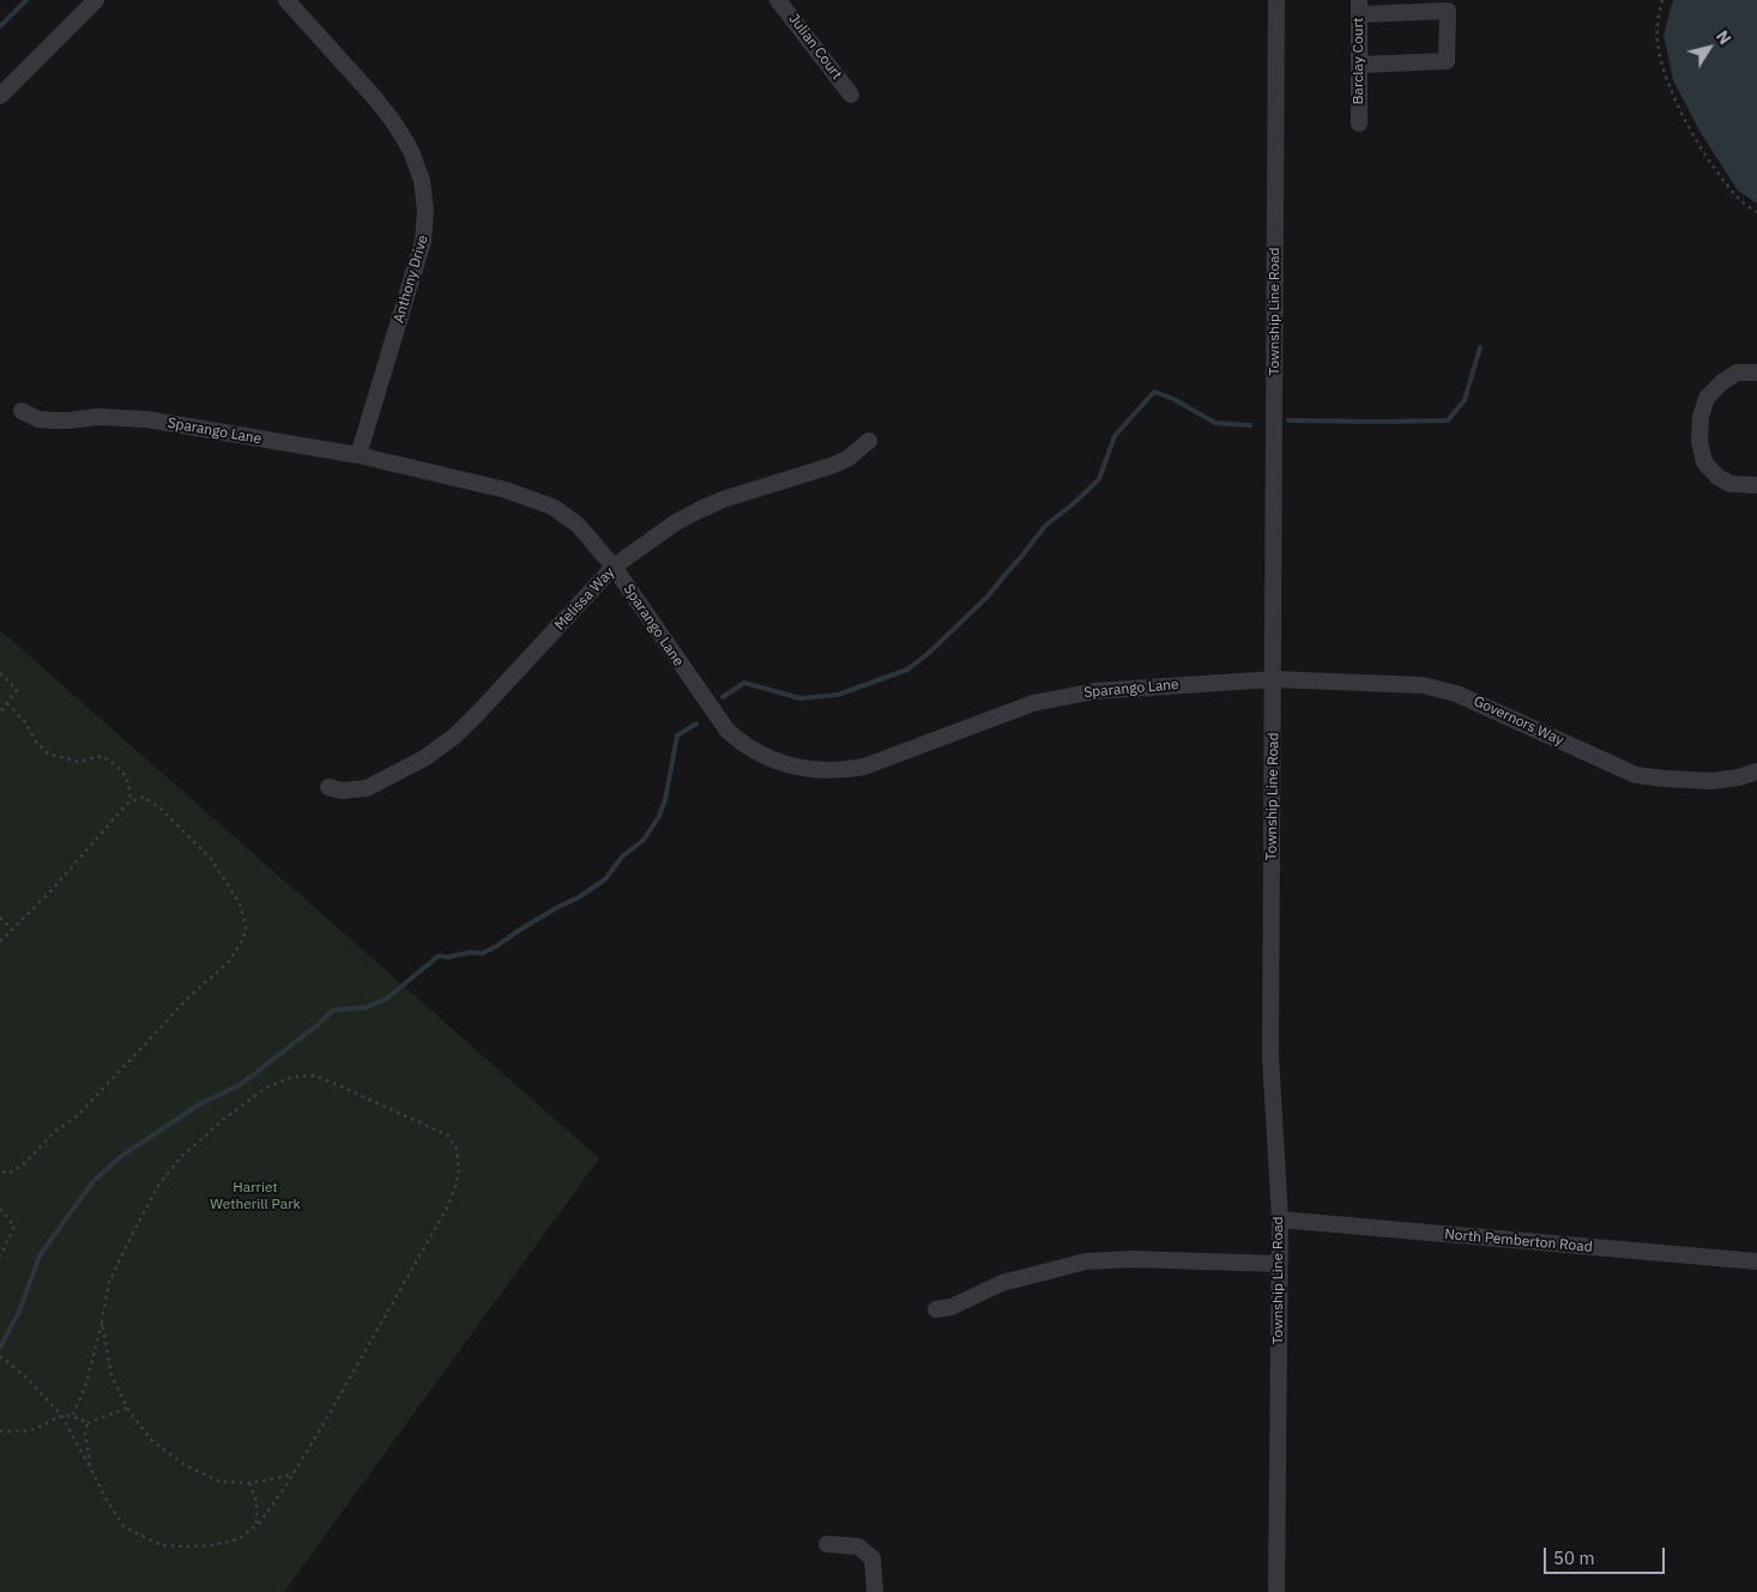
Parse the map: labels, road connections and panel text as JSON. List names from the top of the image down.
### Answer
{
  "streets": {
    "street": [
      "Julian Court",
      "Barclay Court",
      "Anthony Drive",
      "Township Line Road",
      "Sparango Lane",
      "Melissa Way",
      "Governors Way",
      "North Pemberton Road"
    ]
  },
  "crossings": [
    ["Anthony Drive", "Sparango Lane"],
    ["Township Line Road", "Sparango Lane"],
    ["Township Line Road", "Governors Way"],
    ["Township Line Road", "North Pemberton Road"],
    ["Sparango Lane", "Melissa Way"],
    ["Sparango Lane", "Governors Way"]
  ],
  "parks": ["Harriet Wetherill Park"],
  "scale_bar": "50 m",
  "north": "top right"
}
